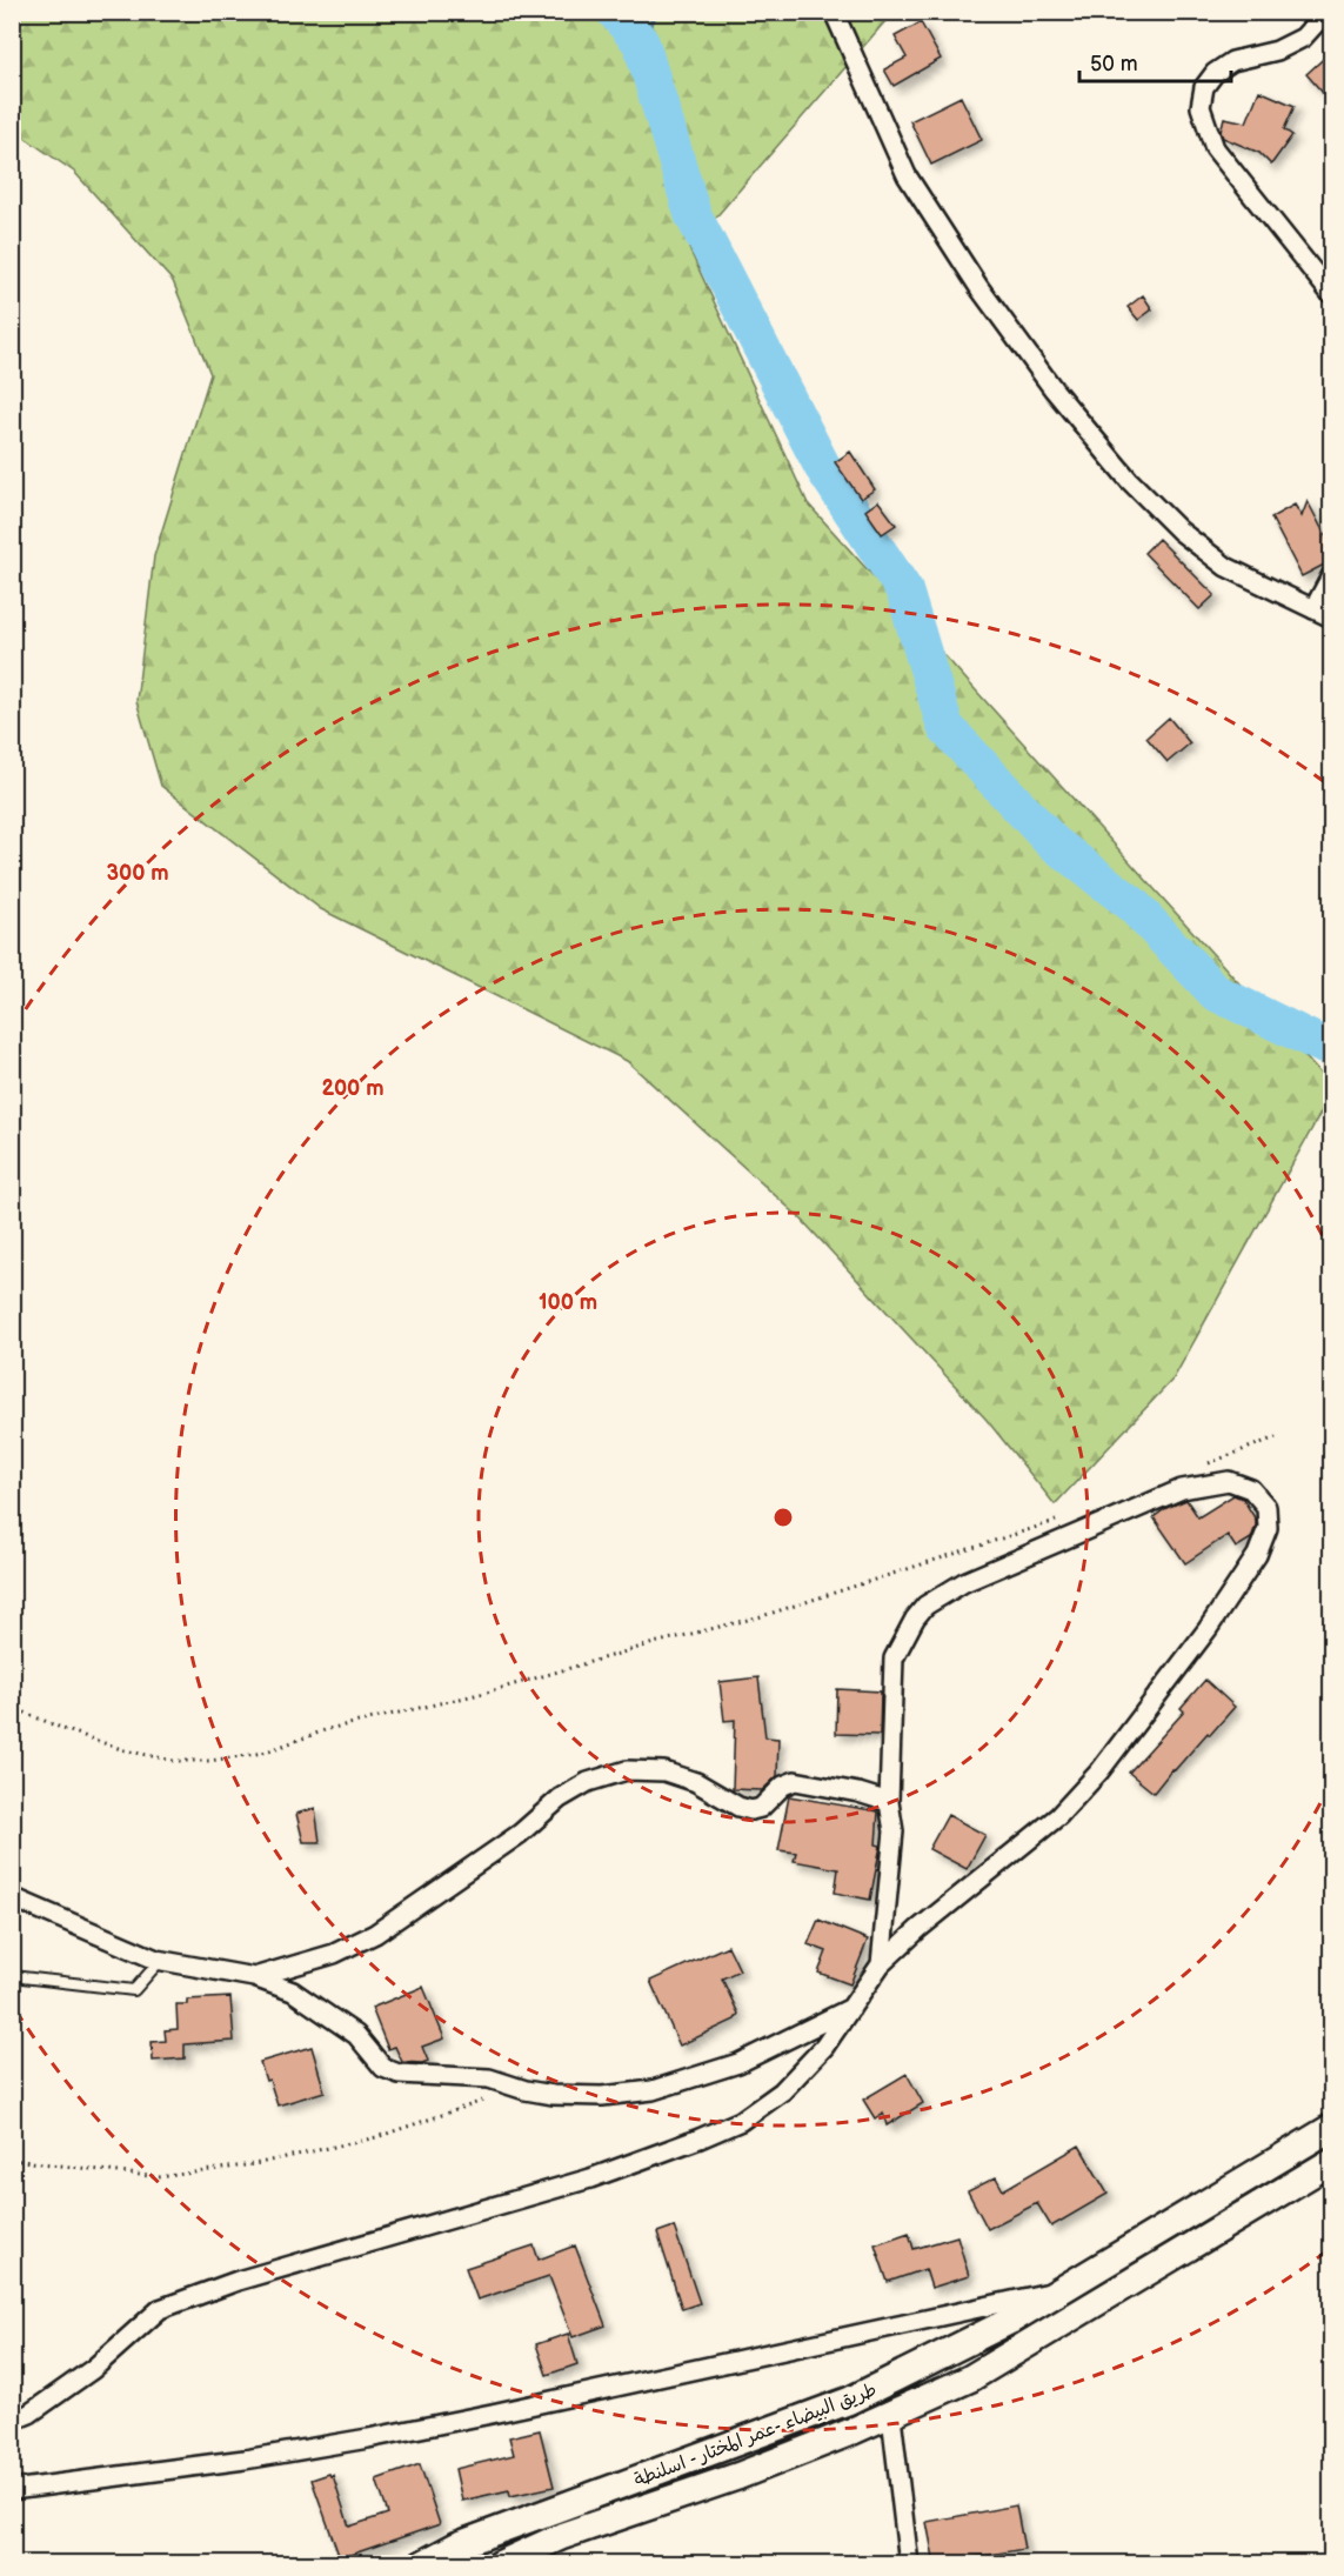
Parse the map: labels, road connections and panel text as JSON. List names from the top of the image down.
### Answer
{
  "streets": {
    "main road": ["طريق البيضاء -عمر المختار - اسلنطة"]
  },
  "scale_bar": "50 m",
  "rings": ["300 m", "200 m", "100 m"]
}
